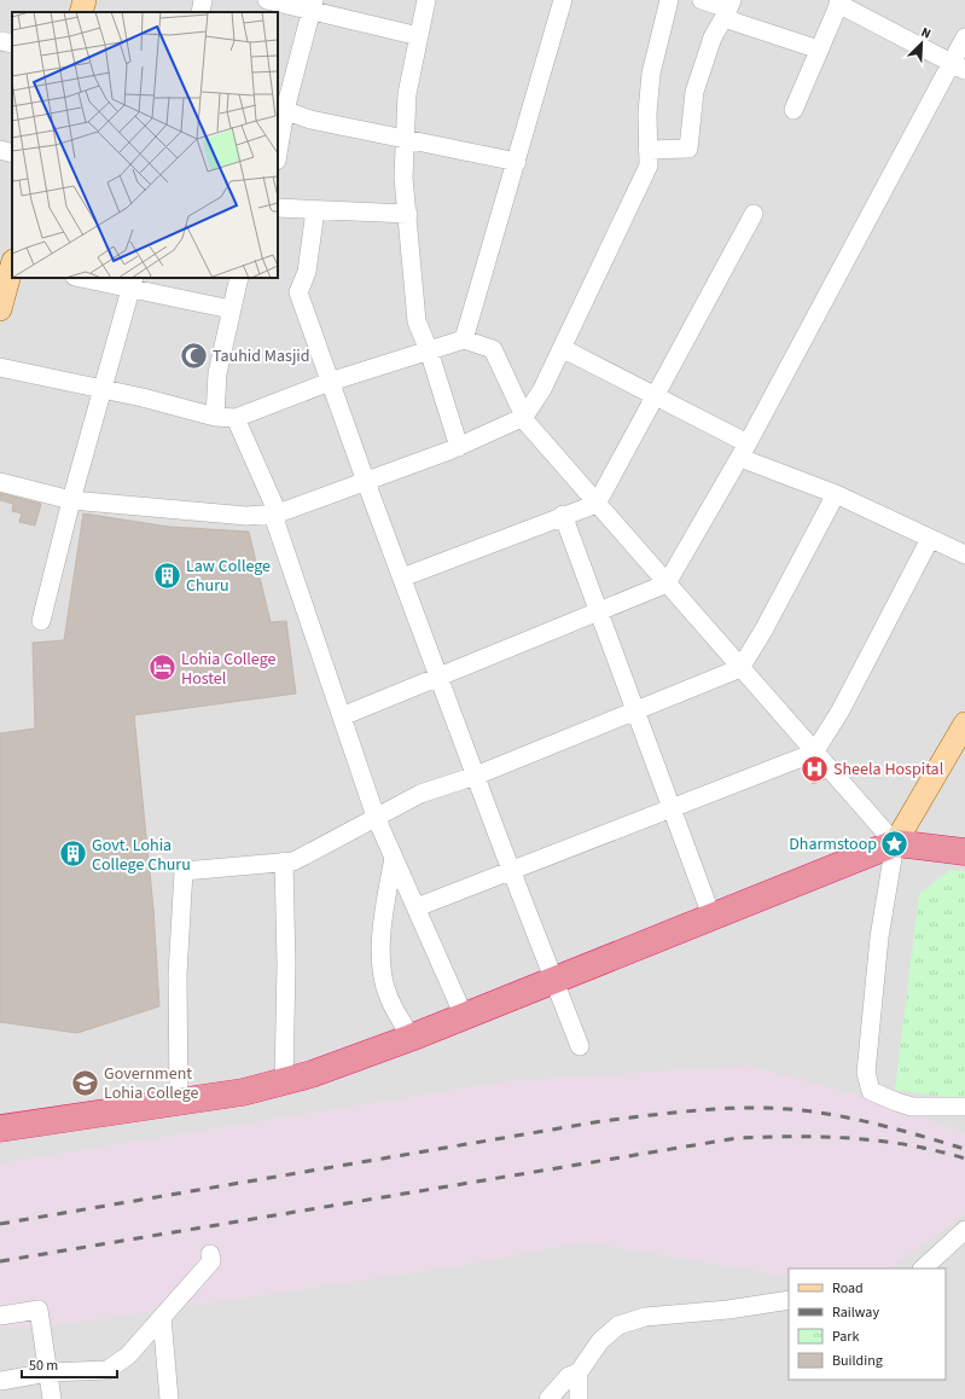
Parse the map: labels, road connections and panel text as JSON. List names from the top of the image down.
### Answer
{
  "places": {
    "mosque": ["Tauhid Masjid"],
    "building": ["Law College Churu", "Govt. Lohia College Churu"],
    "hotel": ["Lohia College Hostel"],
    "hospital": ["Sheela Hospital"],
    "place": ["Dharmstoop"],
    "school or university": ["Government Lohia College"]
  },
  "legend": [
    "Road",
    "Railway",
    "Park",
    "Building"
  ],
  "scale_bar": "50 m",
  "north": "top right"
}
